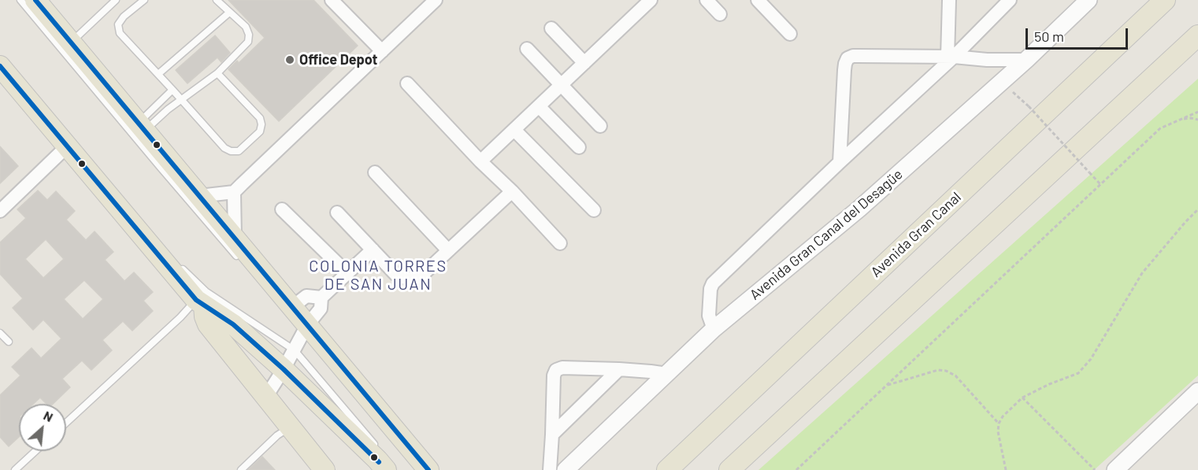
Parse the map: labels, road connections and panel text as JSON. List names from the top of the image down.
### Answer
{
  "streets": {
    "main road": ["Avenida Gran Canal"],
    "street": ["Avenida Gran Canal del Desagüe"]
  },
  "districts": ["COLONIA TORRES DE SAN JUAN"],
  "places": ["Office Depot"],
  "scale_bar": "50 m",
  "north": "top right"
}
